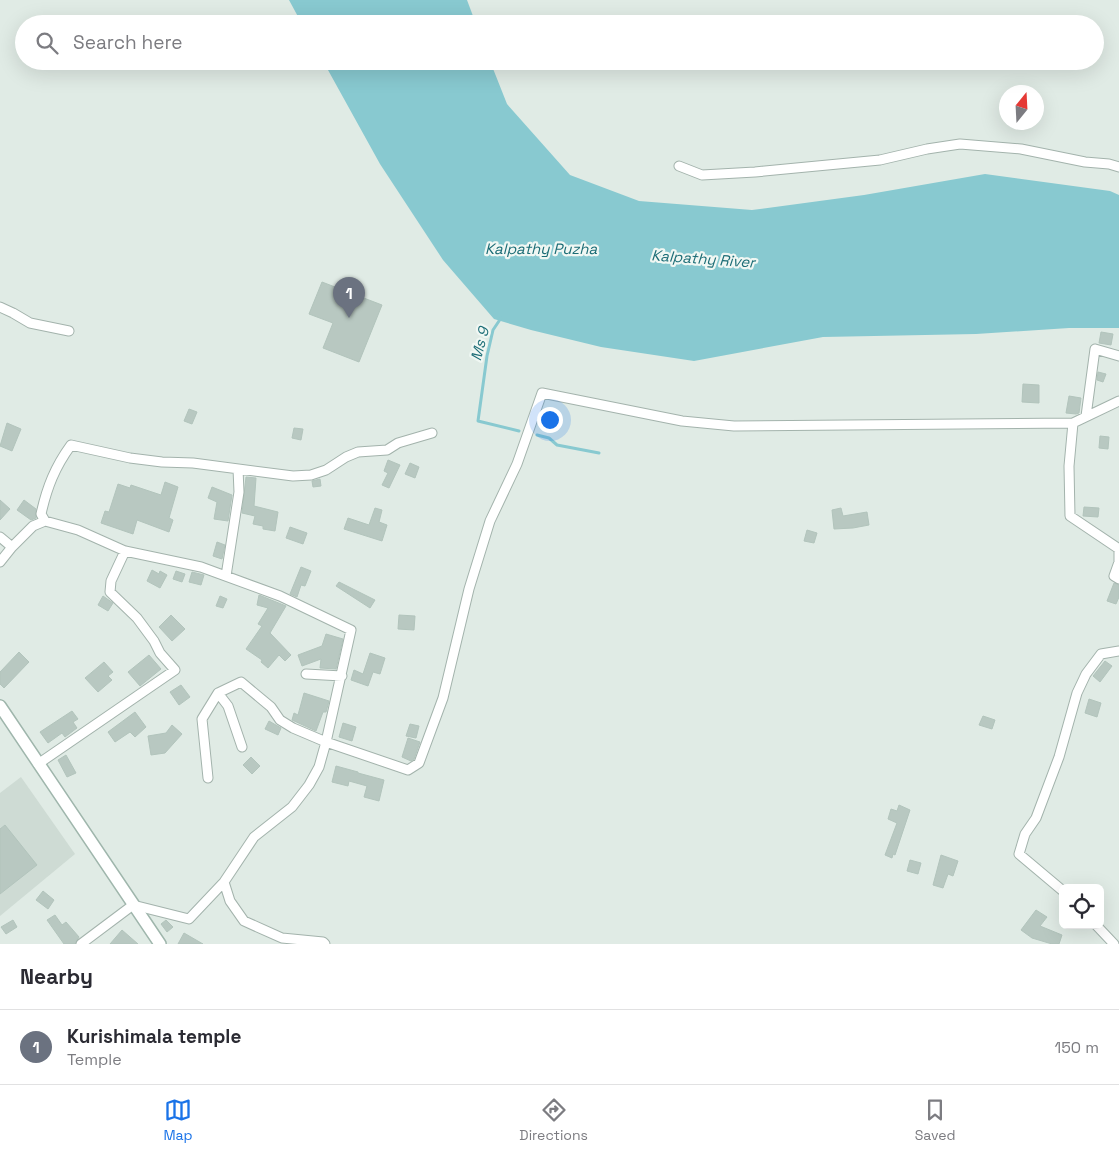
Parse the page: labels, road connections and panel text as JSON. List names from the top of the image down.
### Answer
{
  "water": ["Kalpathy Puzha", "Kalpathy River", "Ms 9"],
  "north": "top",
  "page": {
    "search": "Search here",
    "pins": "1",
    "heading": "Nearby",
    "list": [
      {
        "mark": "1",
        "name": "Kurishimala temple",
        "note": "Temple",
        "value": "150 m"
      }
    ],
    "nav": ["Map", "Directions", "Saved"]
  }
}
